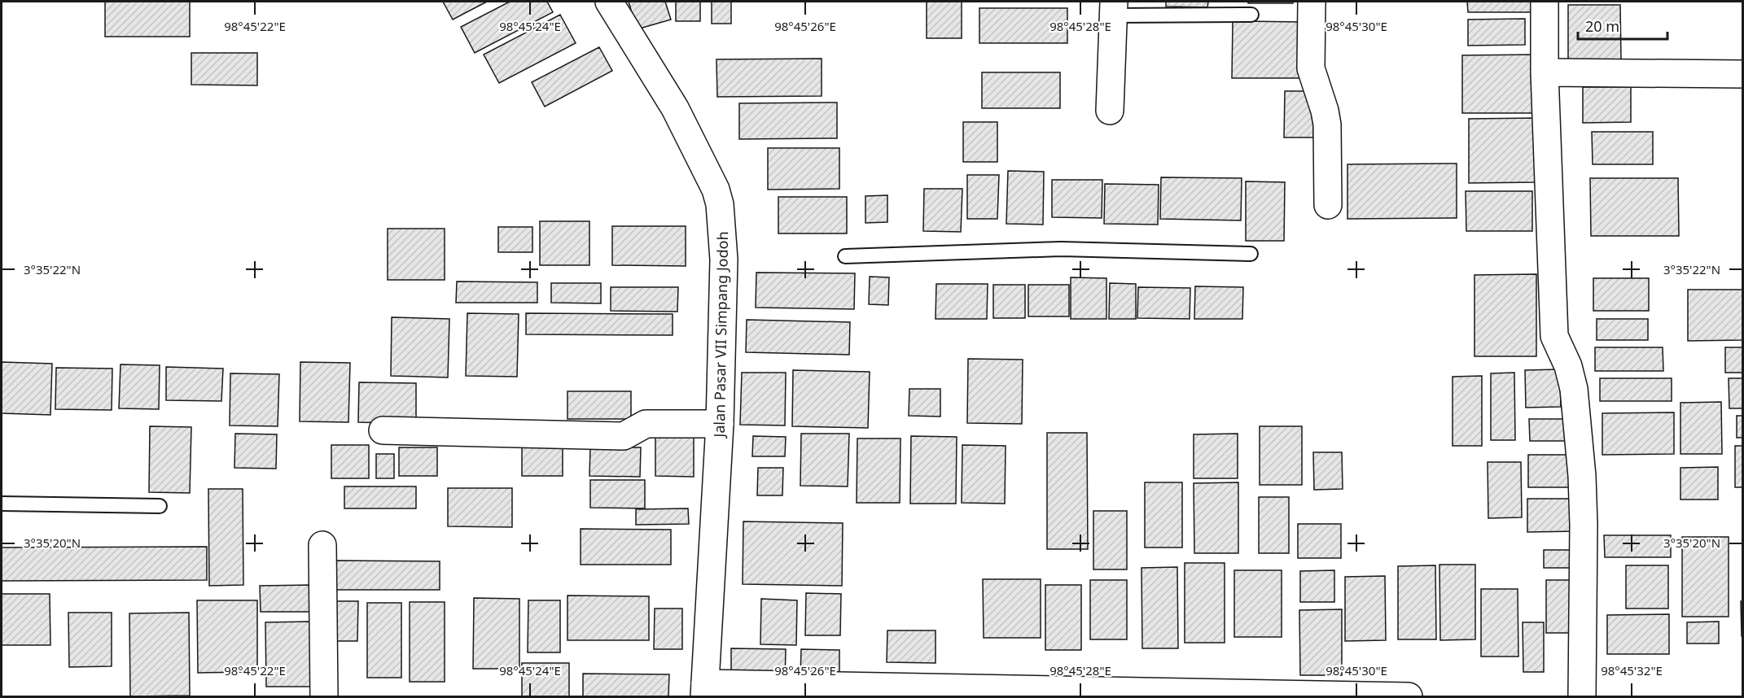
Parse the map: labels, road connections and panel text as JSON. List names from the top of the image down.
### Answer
{
  "streets": {
    "street": ["Jalan Pasar VII Simpang Jodoh"]
  },
  "scale_bar": "20 m",
  "coordinates": [
    "98°45'22\"E",
    "98°45'24\"E",
    "98°45'26\"E",
    "98°45'28\"E",
    "98°45'30\"E",
    "3°35'22\"N",
    "3°35'20\"N",
    "98°45'32\"E"
  ]
}
